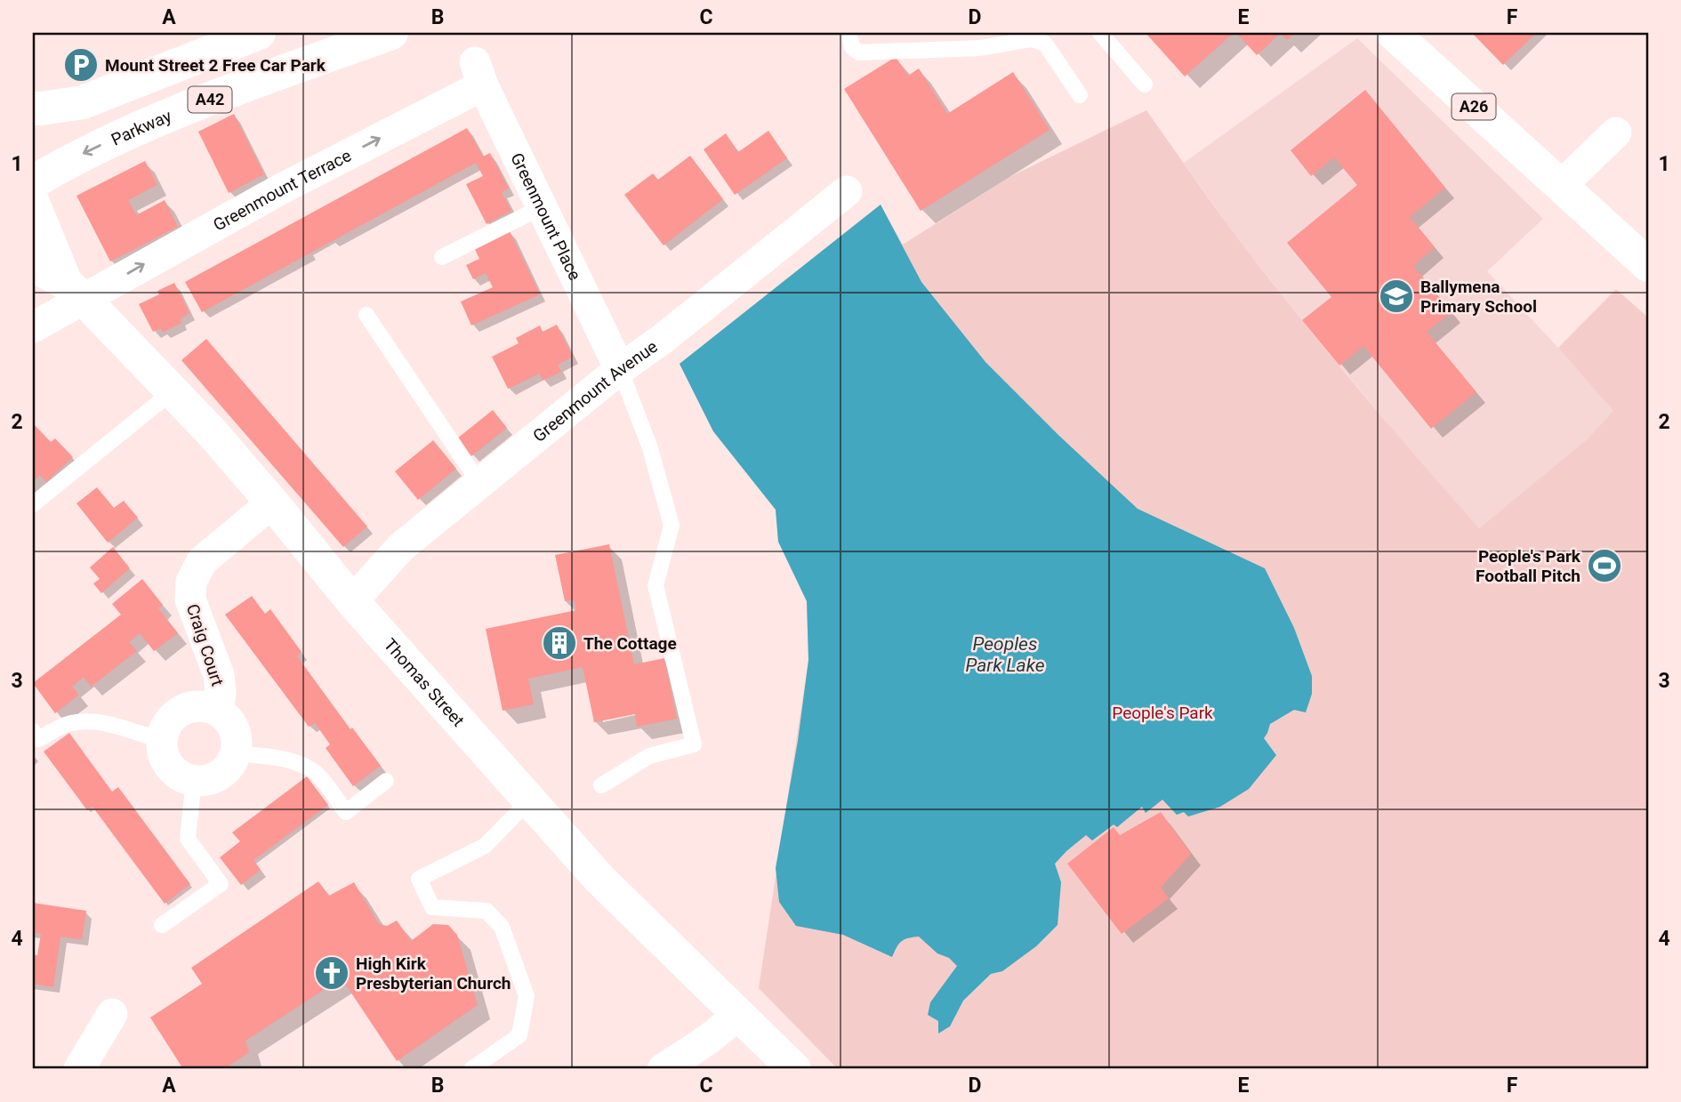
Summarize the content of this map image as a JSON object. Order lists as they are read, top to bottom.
{
  "streets": {
    "street": [
      "A42",
      "A26",
      "Parkway",
      "Greenmount Terrace",
      "Greenmount Place",
      "Greenmount Avenue",
      "Craig Court",
      "Thomas Street"
    ]
  },
  "crossings": [
    ["Parkway", "Thomas Street"],
    ["Greenmount Terrace", "Greenmount Place"],
    ["Greenmount Terrace", "Thomas Street"],
    ["Greenmount Place", "Greenmount Avenue"],
    ["Greenmount Avenue", "Thomas Street"],
    ["Craig Court", "Thomas Street"]
  ],
  "water": ["Peoples Park Lake"],
  "parks": ["People's Park"],
  "places": {
    "parking": ["Mount Street 2 Free Car Park"],
    "school or university": ["Ballymena Primary School"],
    "sports": ["People's Park Football Pitch"],
    "building": ["The Cottage"],
    "church": ["High Kirk Presbyterian Church"]
  },
  "grid": {
    "columns": [
      "A",
      "B",
      "C",
      "D",
      "E",
      "F"
    ],
    "rows": [
      "1",
      "2",
      "3",
      "4"
    ]
  }
}
